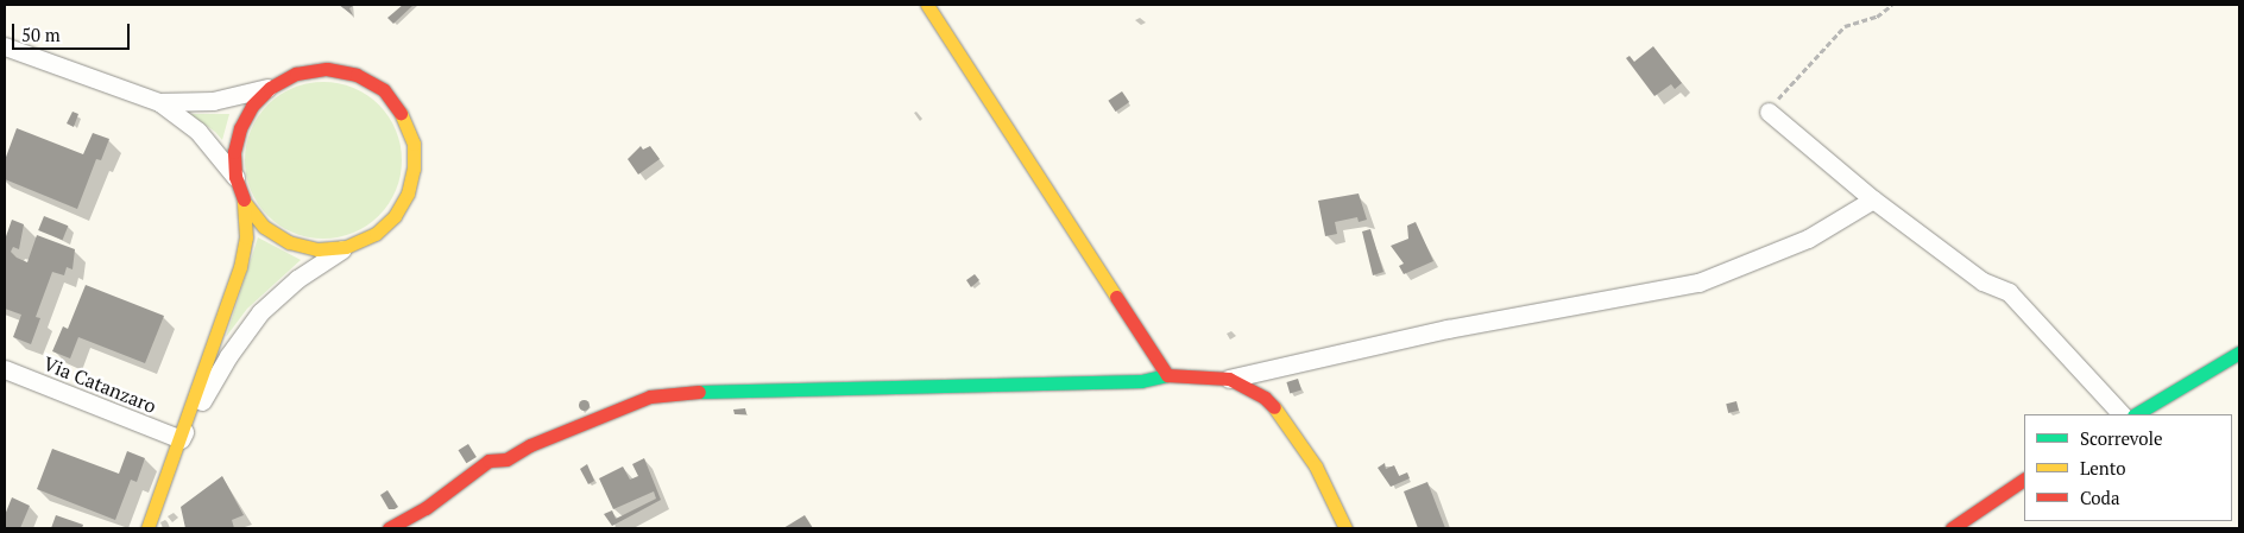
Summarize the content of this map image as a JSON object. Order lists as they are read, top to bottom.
{
  "streets": {
    "street": ["Via Catanzaro"]
  },
  "legend": ["Scorrevole", "Lento", "Coda"],
  "scale_bar": "50 m"
}
